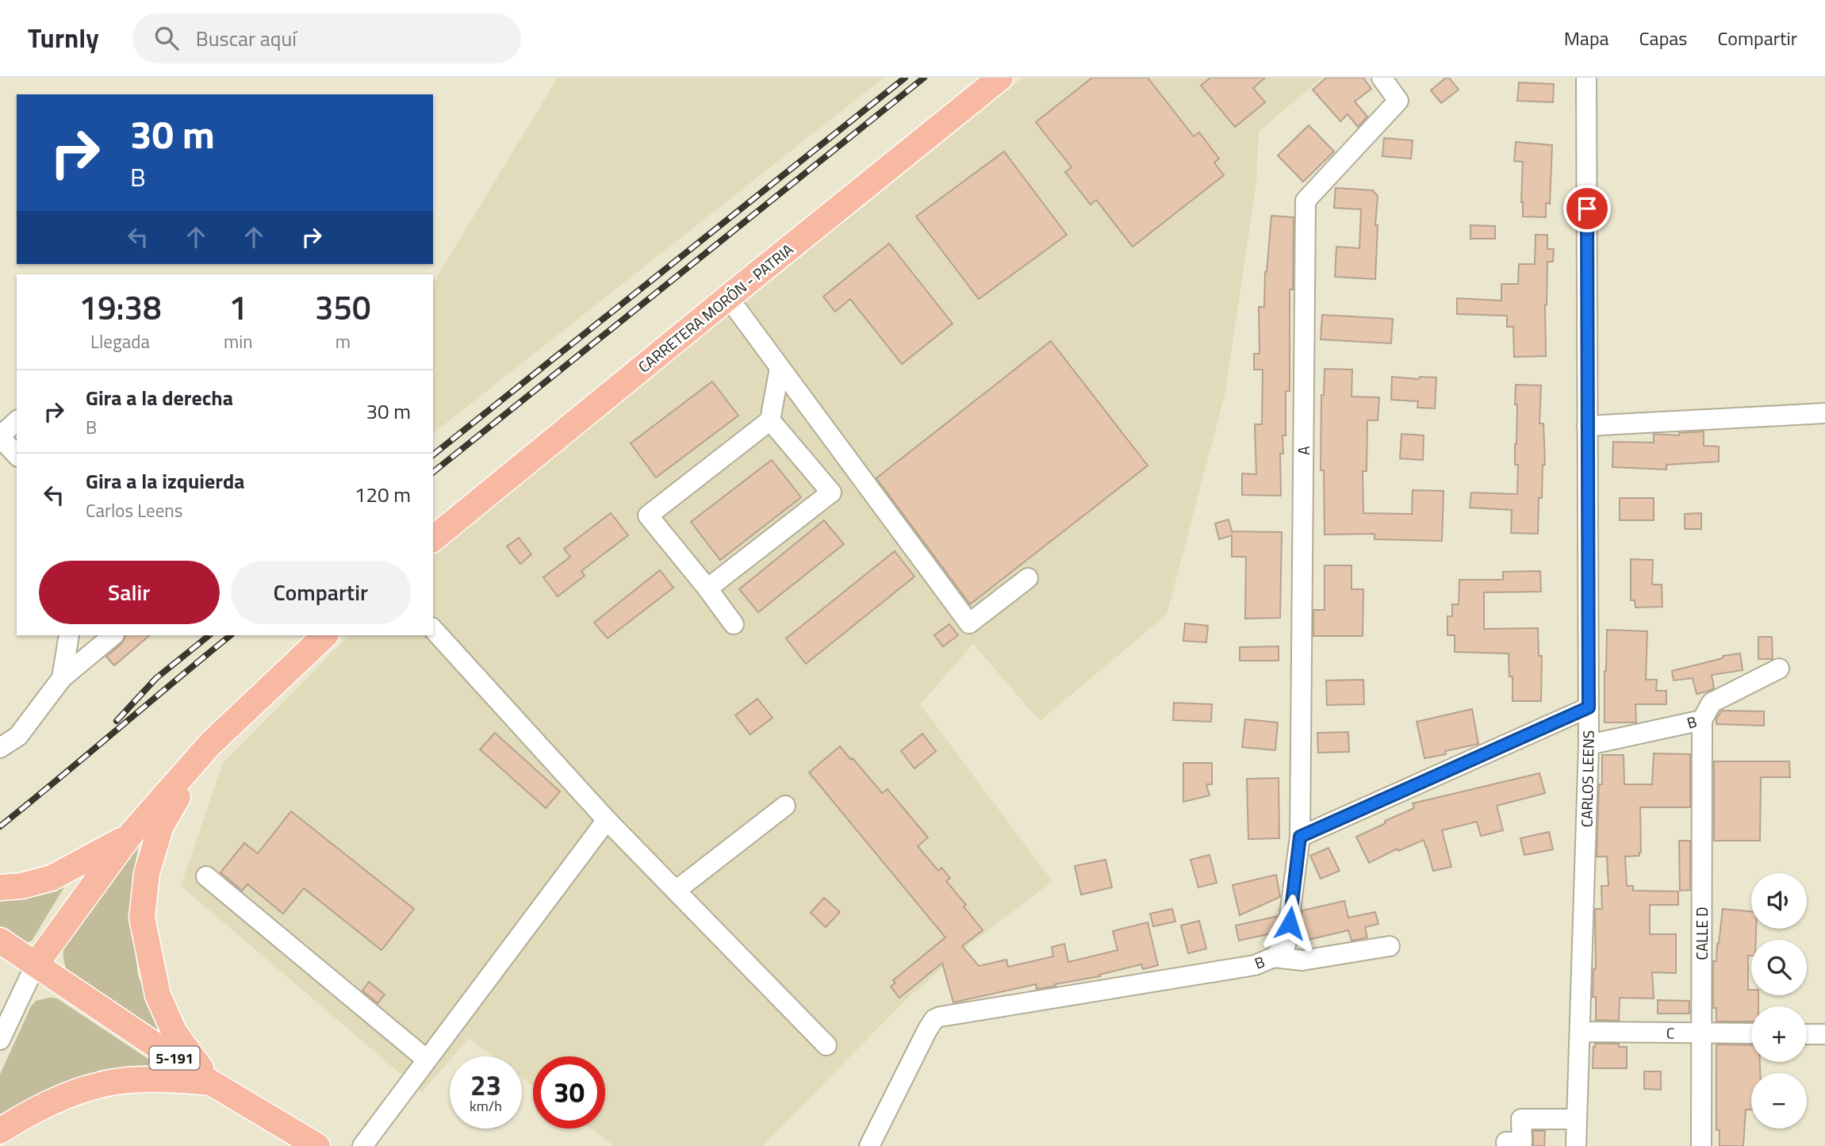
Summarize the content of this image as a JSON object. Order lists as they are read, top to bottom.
{
  "streets": {
    "main road": ["CARRETERA MORÓN - PATRIA", "5-191"],
    "street": [
      "A",
      "B",
      "CARLOS LEENS",
      "CALLE D",
      "C"
    ]
  },
  "crossings": [
    ["A", "B"],
    ["B", "CARLOS LEENS"],
    ["B", "CALLE D"],
    ["CARLOS LEENS", "C"],
    ["CALLE D", "C"]
  ],
  "page": {
    "header": "Turnly",
    "search": "Buscar aquí",
    "nav": ["Mapa", "Capas", "Compartir"],
    "turn": ["30 m", "B"],
    "eta": [
      "19:38",
      "Llegada",
      "1",
      "min",
      "350",
      "m"
    ],
    "list": [
      {
        "name": "Gira a la derecha",
        "note": "B",
        "value": "30 m"
      },
      {
        "name": "Gira a la izquierda",
        "note": "Carlos Leens",
        "value": "120 m"
      }
    ],
    "buttons": ["Salir", "Compartir"],
    "map_buttons": ["+", "−"],
    "speed": "23 km/h",
    "limit": "30"
  }
}
